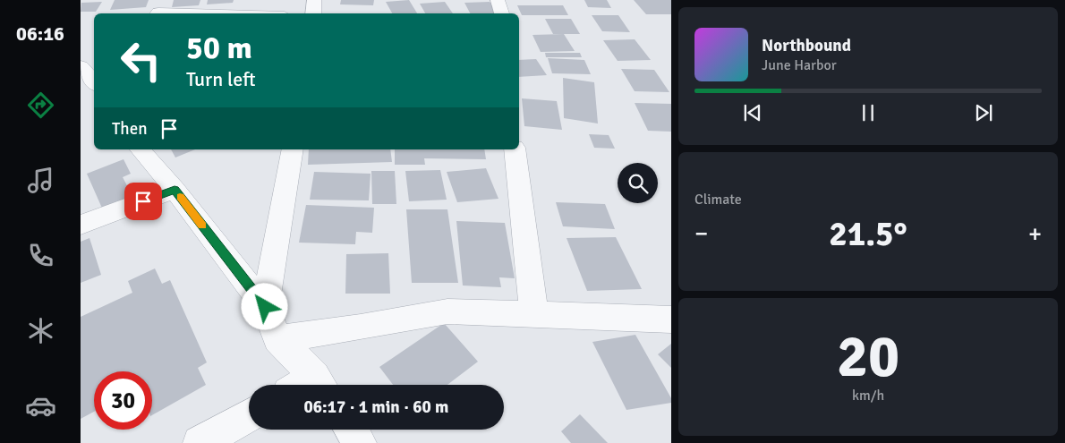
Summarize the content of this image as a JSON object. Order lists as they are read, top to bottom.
{
  "page": {
    "tabs": "06:16",
    "turn": ["50 m", "Turn left"],
    "song": ["Northbound", "June Harbor"],
    "then": "Then",
    "tile": [
      "Climate",
      ["20", "km/h"]
    ],
    "heat": ["−", "21.5°", "+"],
    "limit": "30",
    "trip": "06:17 · 1 min · 60 m"
  }
}
